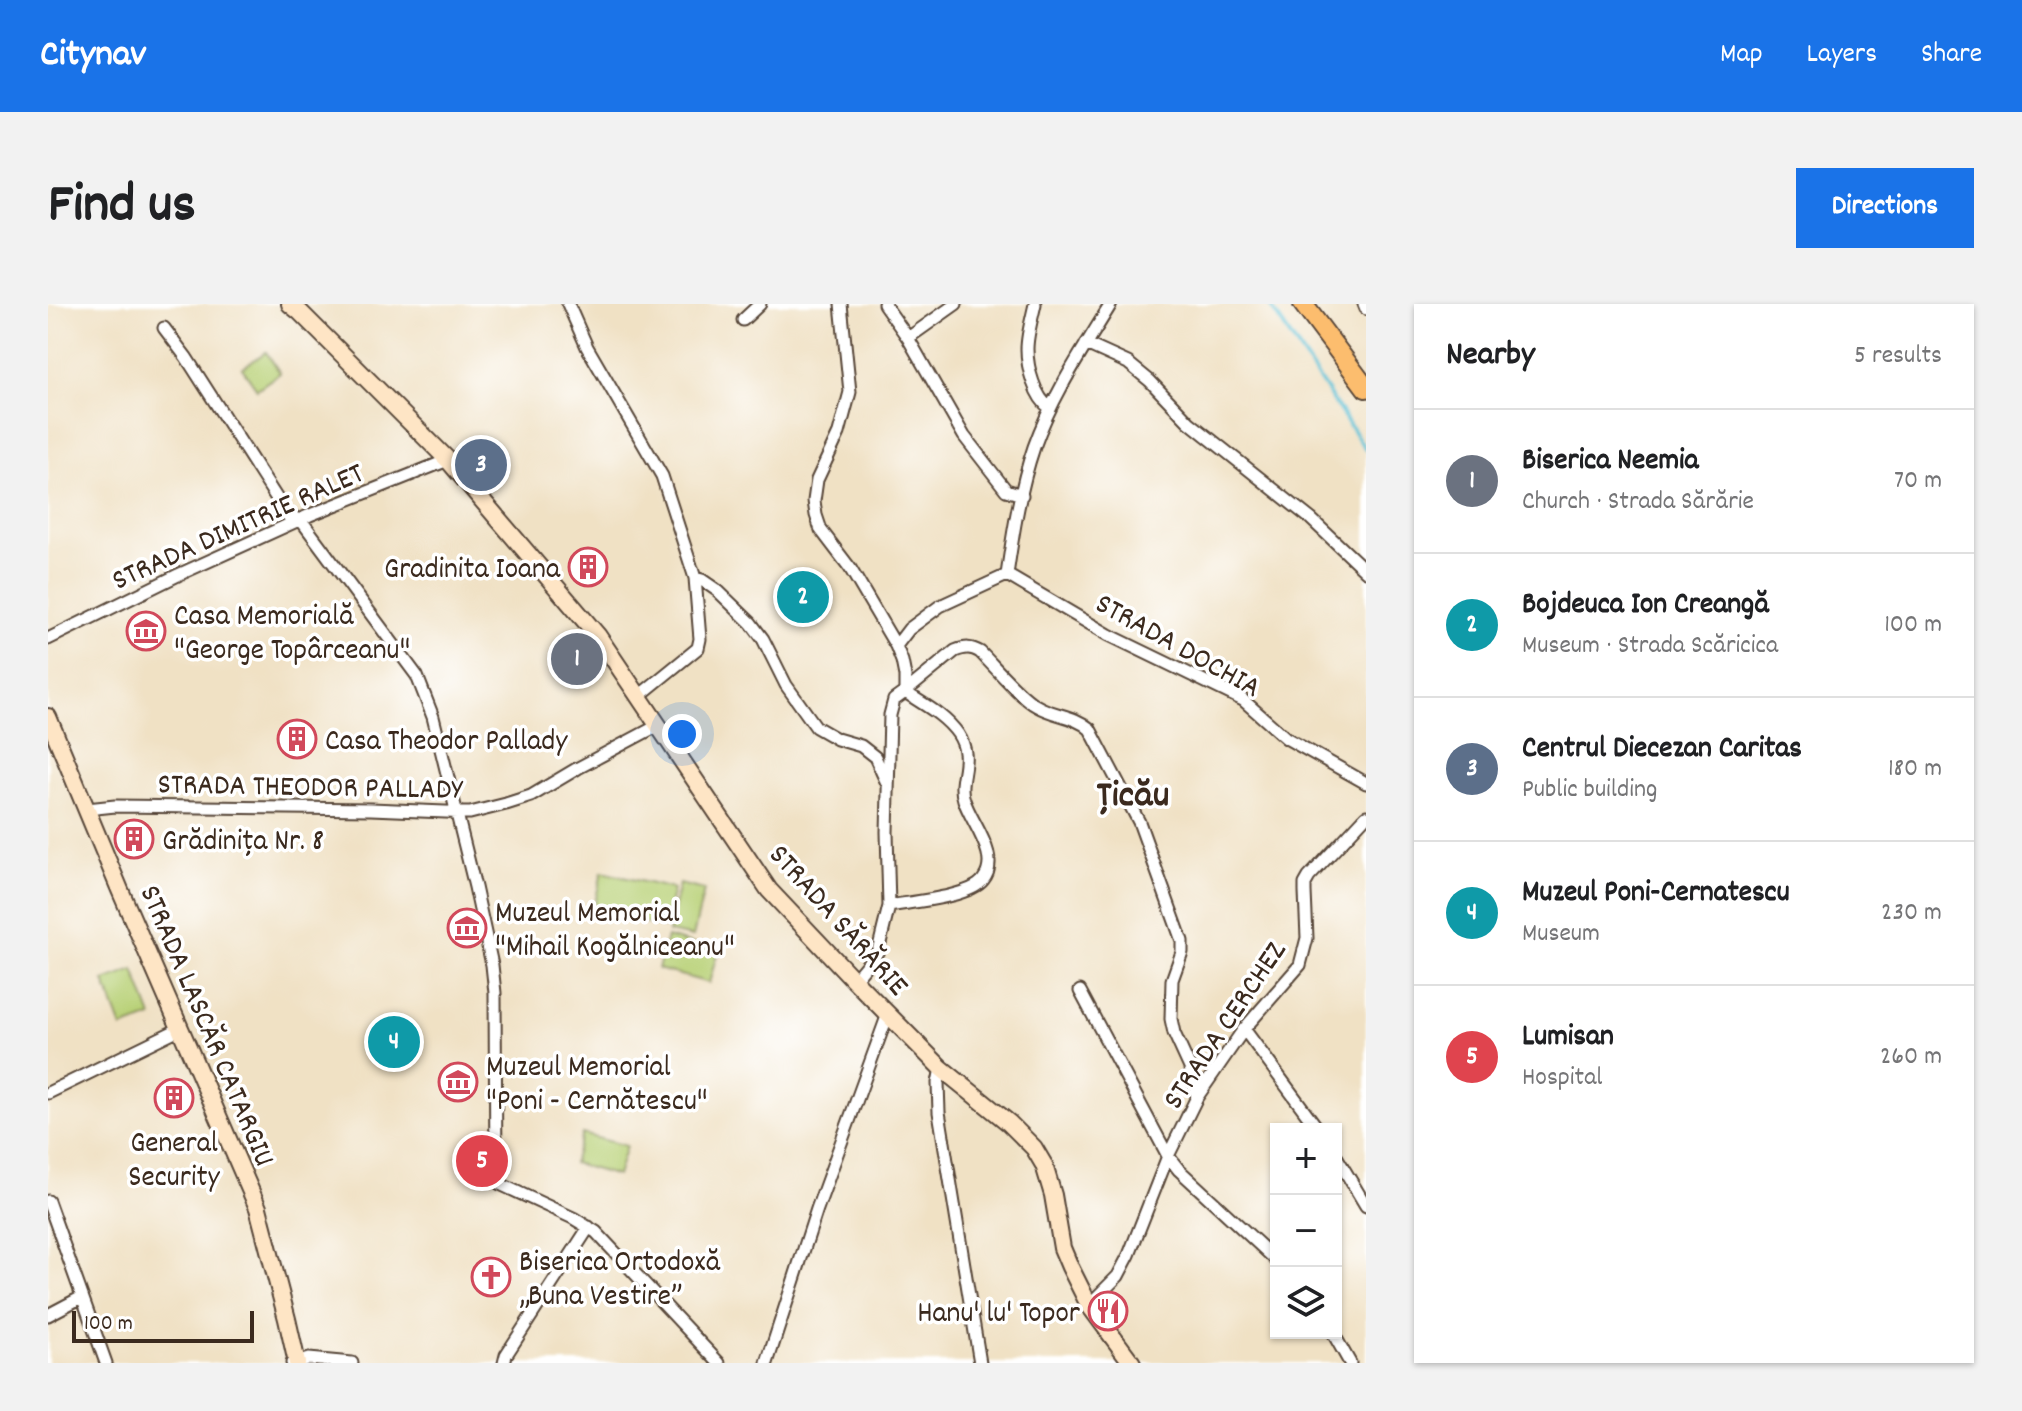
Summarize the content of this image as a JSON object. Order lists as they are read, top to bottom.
{
  "streets": {
    "street": [
      "STRADA DIMITRIE RALET",
      "STRADA DOCHIA",
      "STRADA THEODOR PALLADY",
      "STRADA SĂRĂRIE",
      "STRADA CERCHEZ",
      "STRADA LASCĂR CATARGIU"
    ]
  },
  "crossings": [
    ["STRADA DIMITRIE RALET", "STRADA SĂRĂRIE"],
    ["STRADA THEODOR PALLADY", "STRADA SĂRĂRIE"],
    ["STRADA THEODOR PALLADY", "STRADA LASCĂR CATARGIU"],
    ["STRADA SĂRĂRIE", "STRADA CERCHEZ"]
  ],
  "districts": ["Țicău"],
  "places": {
    "building": [
      "Gradinita Ioana",
      "Casa Theodor Pallady",
      "Grădinița Nr. 8",
      "General Security"
    ],
    "museum": ["Casa Memorială \"George Topârceanu\"", "Muzeul Memorial \"Mihail Kogălniceanu\"", "Muzeul Memorial \"Poni - Cernătescu\""],
    "church": ["Biserica Ortodoxă „Buna Vestire”"],
    "restaurant": ["Hanu' lu' Topor"]
  },
  "scale_bar": "100 m",
  "page": {
    "header": "Citynav",
    "nav": ["Map", "Layers", "Share"],
    "title": "Find us",
    "buttons": "Directions",
    "heading": ["Nearby", "5 results"],
    "list": [
      {
        "mark": "1",
        "name": "Biserica Neemia",
        "note": "Church · Strada Sărărie",
        "value": "70 m"
      },
      {
        "mark": "2",
        "name": "Bojdeuca Ion Creangă",
        "note": "Museum · Strada Scăricica",
        "value": "100 m"
      },
      {
        "mark": "3",
        "name": "Centrul Diecezan Caritas",
        "note": "Public building",
        "value": "180 m"
      },
      {
        "mark": "4",
        "name": "Muzeul Poni-Cernatescu",
        "note": "Museum",
        "value": "230 m"
      },
      {
        "mark": "5",
        "name": "Lumisan",
        "note": "Hospital",
        "value": "260 m"
      }
    ],
    "pins": [
      "3",
      "2",
      "1",
      "4",
      "5"
    ],
    "map_buttons": ["+", "−"],
    "scale": "100 m"
  }
}
